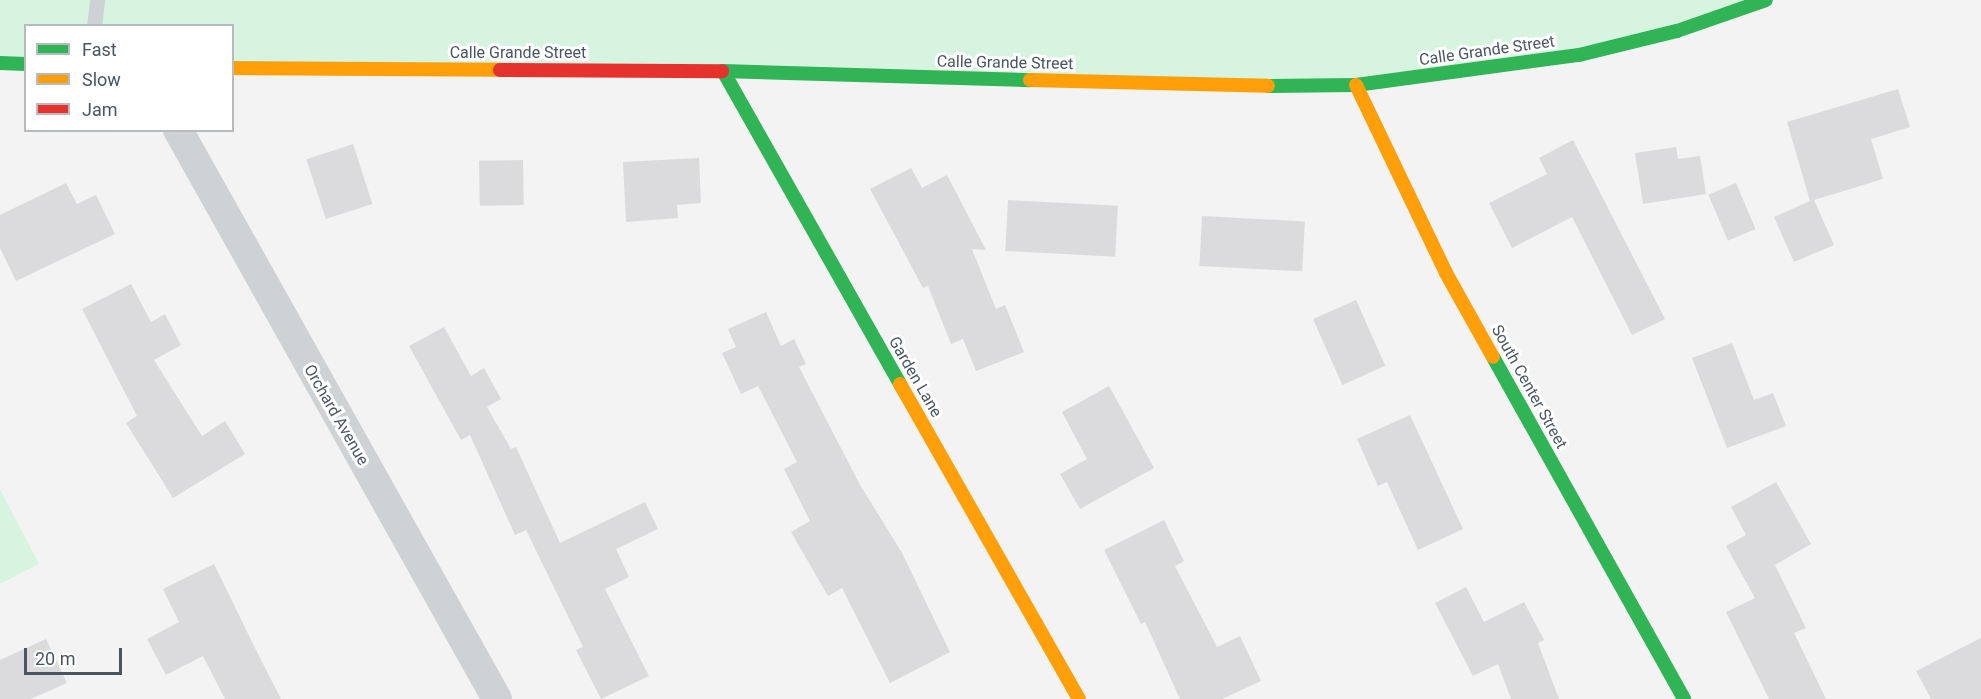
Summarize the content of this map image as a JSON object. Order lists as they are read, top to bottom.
{
  "streets": {
    "street": [
      "Calle Grande Street",
      "Garden Lane",
      "South Center Street",
      "Orchard Avenue"
    ]
  },
  "crossings": [
    ["Calle Grande Street", "Garden Lane"],
    ["Calle Grande Street", "South Center Street"]
  ],
  "legend": ["Fast", "Slow", "Jam"],
  "scale_bar": "20 m"
}
